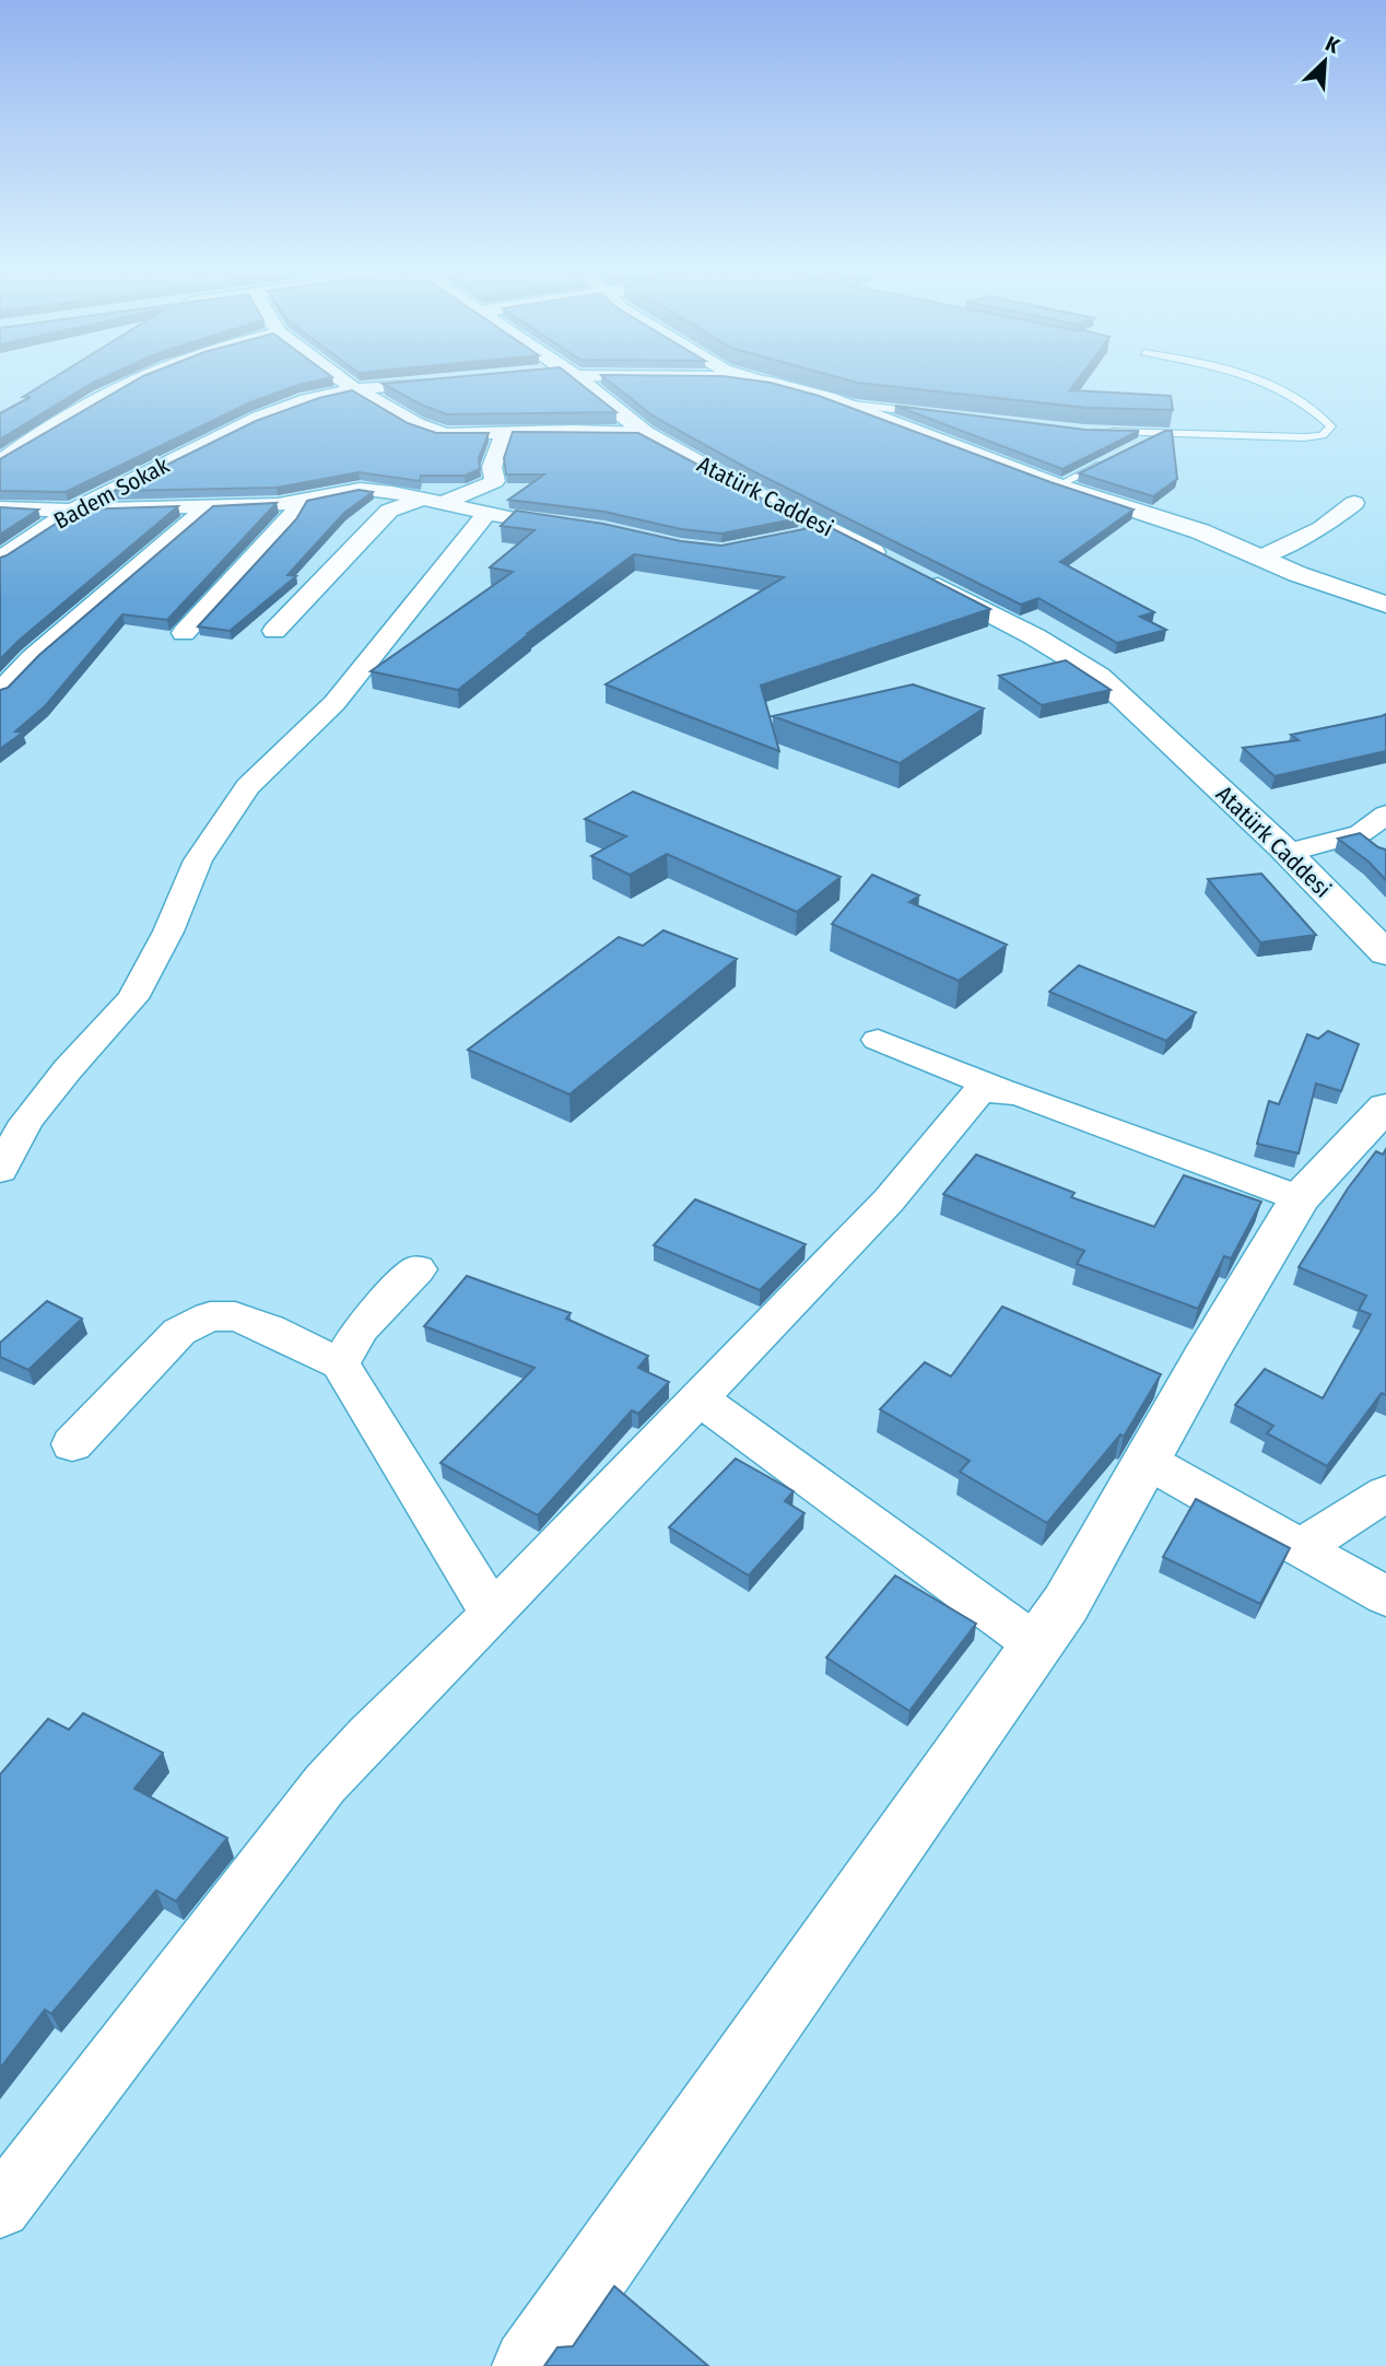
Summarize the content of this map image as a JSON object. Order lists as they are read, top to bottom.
{
  "streets": {
    "street": ["Badem Sokak", "Atatürk Caddesi"]
  },
  "north": "top right"
}
